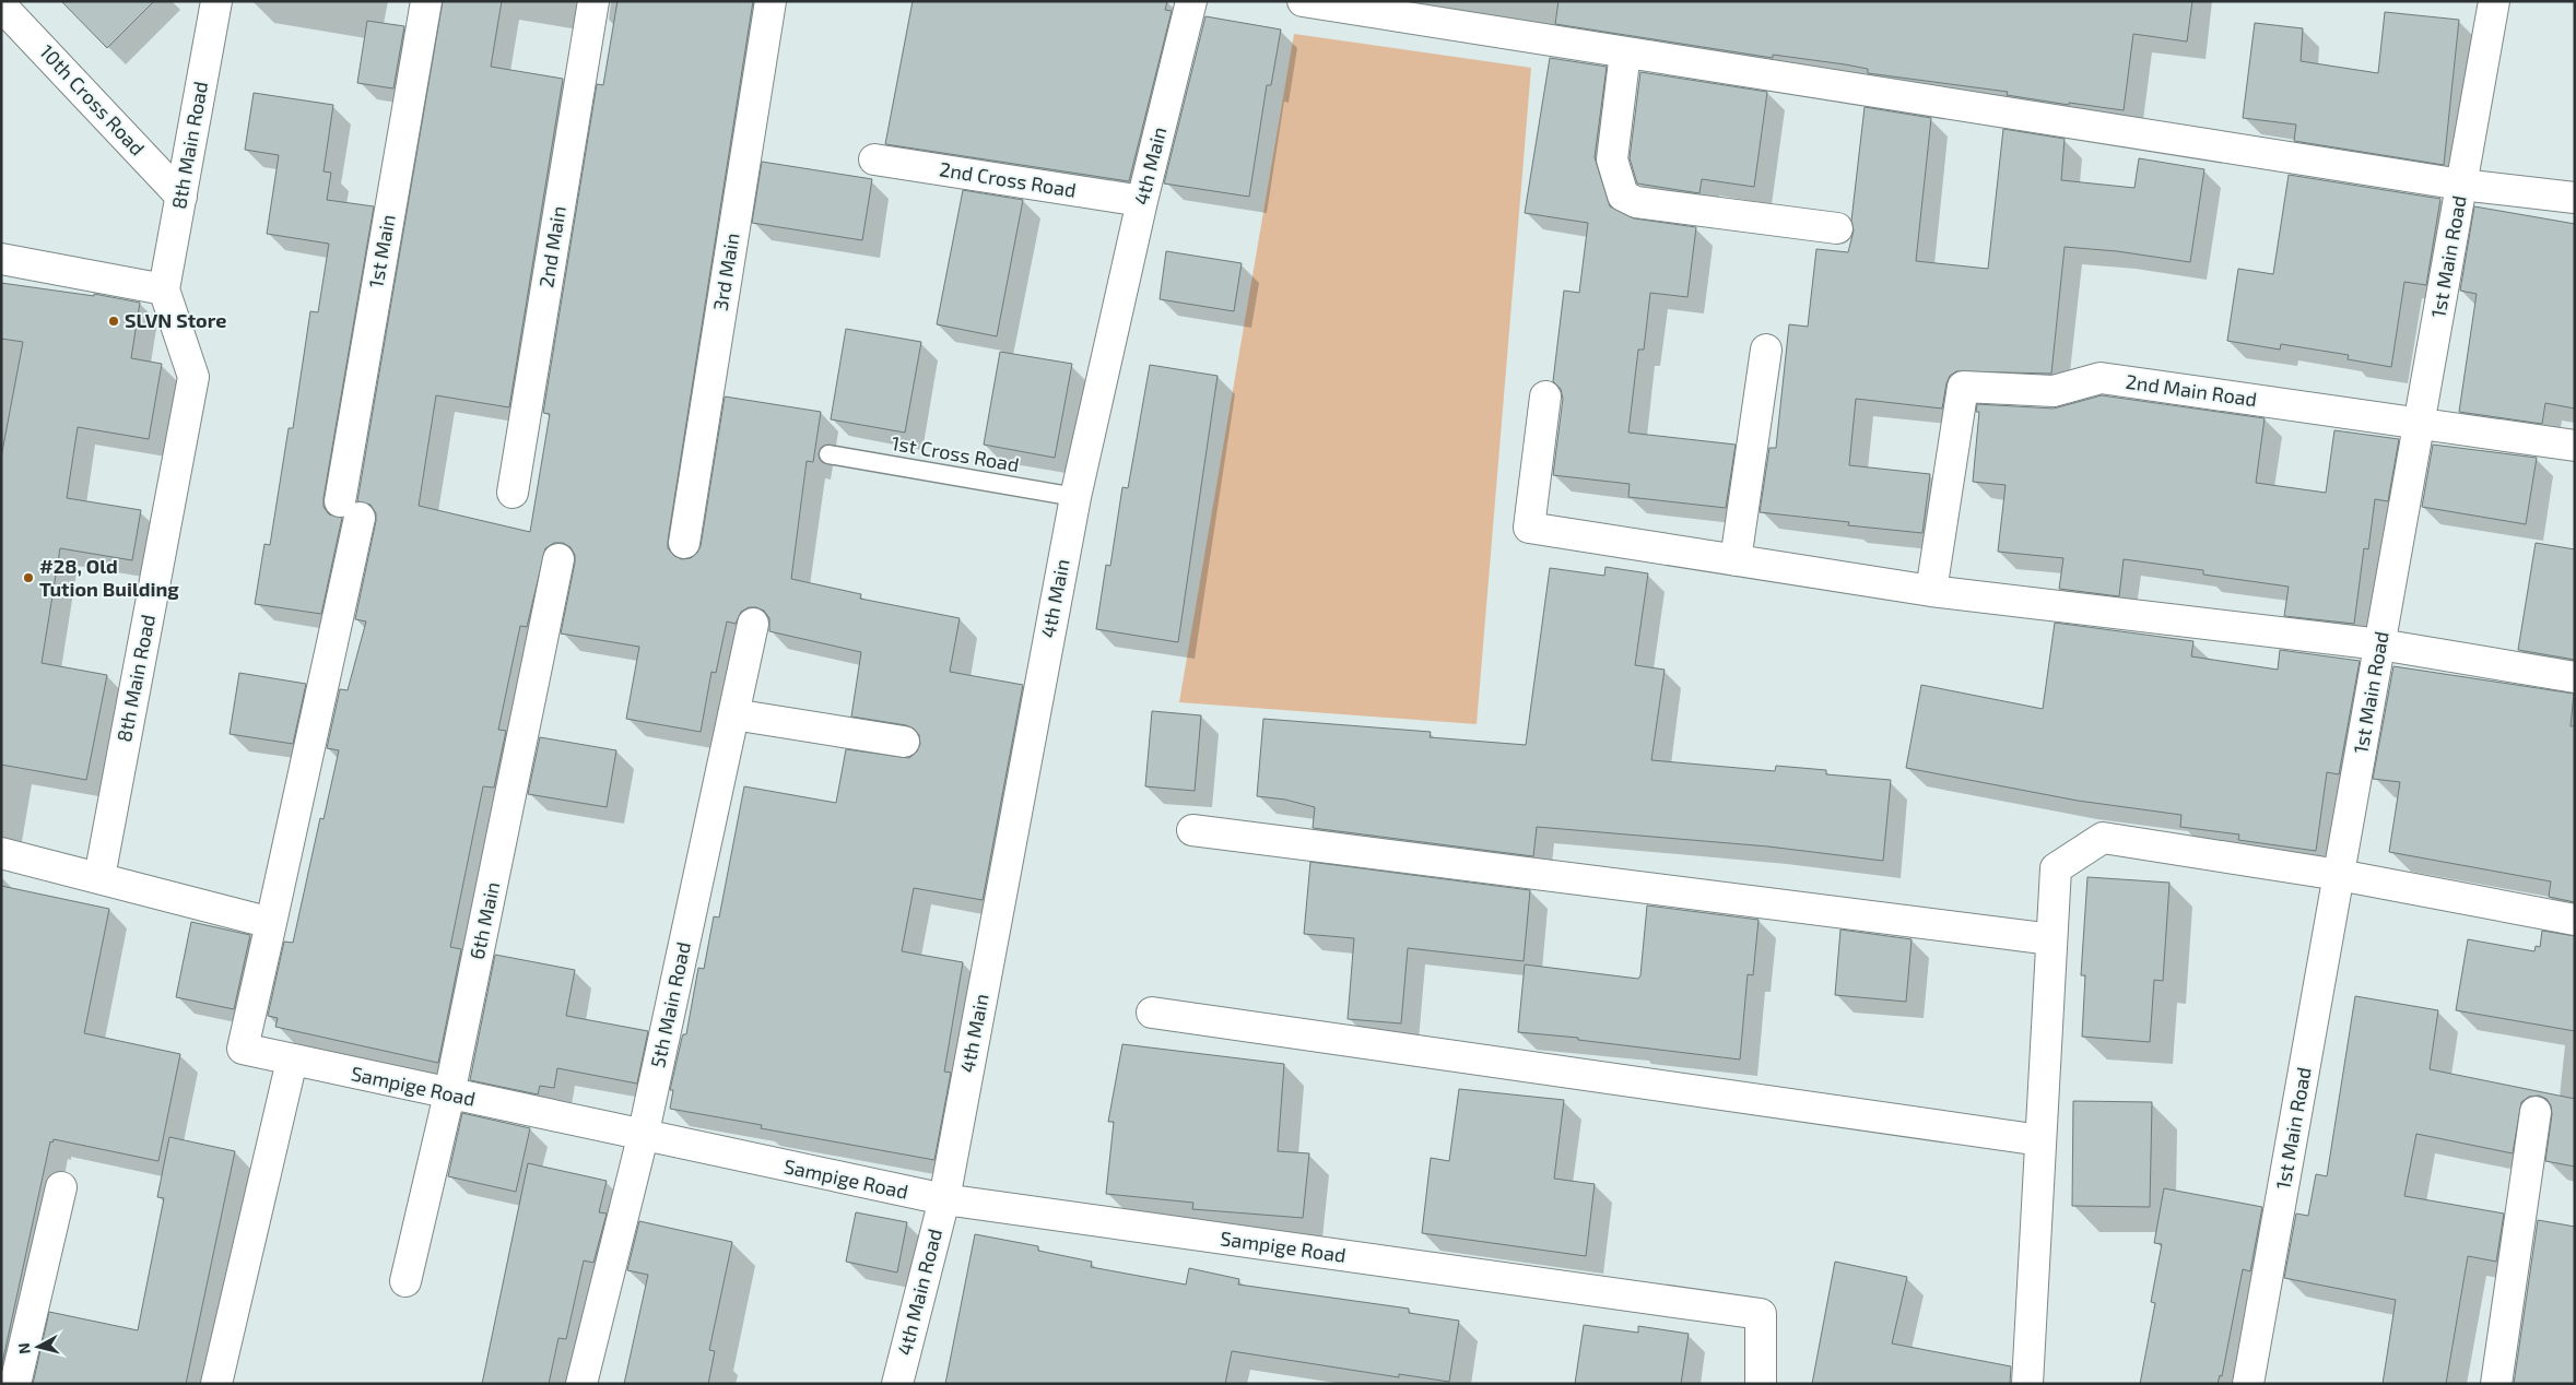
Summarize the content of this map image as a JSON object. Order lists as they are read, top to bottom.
{
  "streets": {
    "street": [
      "10th Cross Road",
      "8th Main Road",
      "4th Main",
      "2nd Cross Road",
      "2nd Main",
      "1st Main",
      "1st Main Road",
      "3rd Main",
      "2nd Main Road",
      "6th Main",
      "5th Main Road",
      "Sampige Road",
      "4th Main Road"
    ],
    "lane": ["1st Cross Road"]
  },
  "crossings": [
    ["10th Cross Road", "8th Main Road"],
    ["4th Main", "2nd Cross Road"],
    ["4th Main", "1st Cross Road"],
    ["4th Main", "Sampige Road"],
    ["4th Main", "4th Main Road"],
    ["1st Main", "Sampige Road"],
    ["1st Main Road", "2nd Main Road"],
    ["6th Main", "Sampige Road"],
    ["5th Main Road", "Sampige Road"],
    ["Sampige Road", "4th Main Road"]
  ],
  "places": ["SLVN Store", "#28, Old Tution Building"],
  "north": "left"
}
